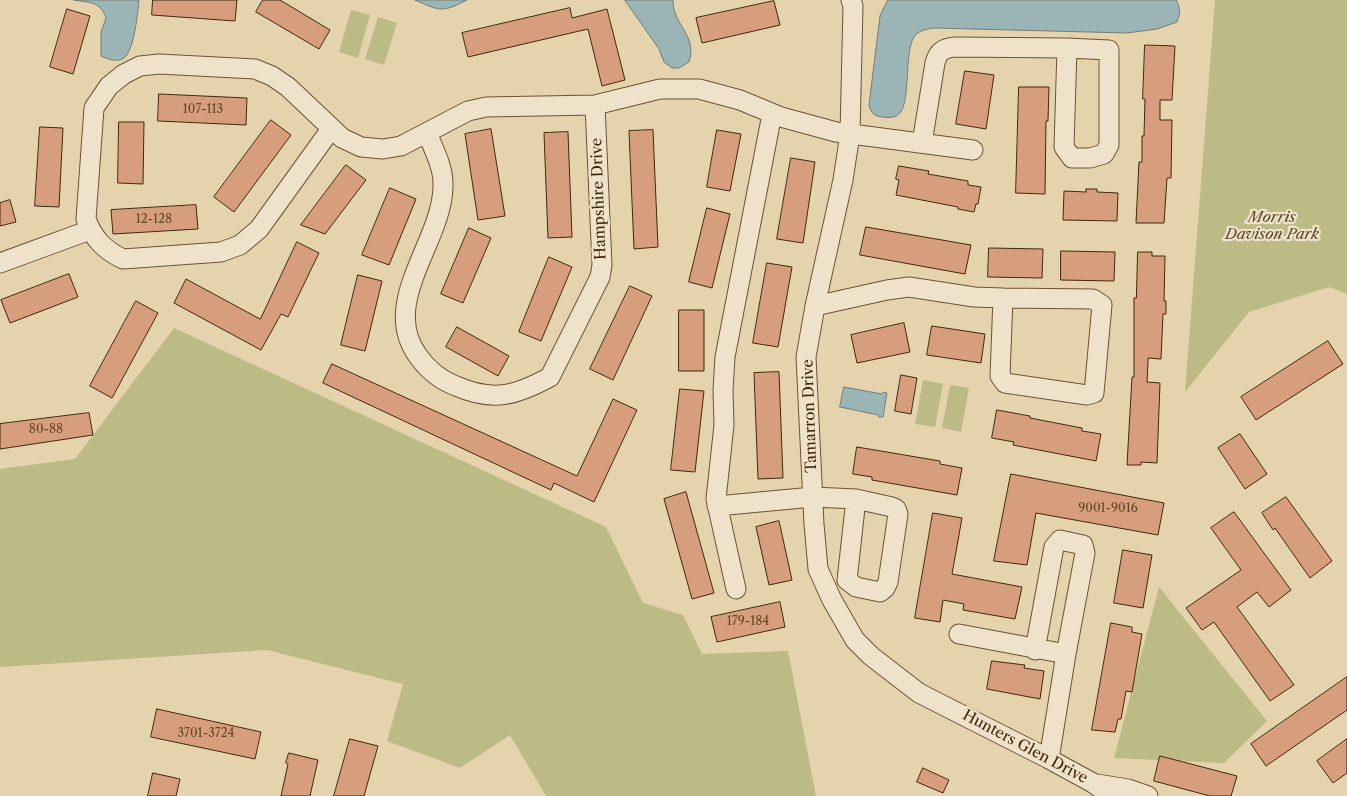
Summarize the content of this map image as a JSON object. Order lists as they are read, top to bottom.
{
  "streets": {
    "street": ["Hampshire Drive", "Tamarron Drive", "Hunters Glen Drive"]
  },
  "crossings": [
    ["Tamarron Drive", "Hunters Glen Drive"]
  ],
  "parks": ["Morris Davison Park"],
  "house_numbers": [
    "107-113",
    "12-128",
    "80-88",
    "9001-9016",
    "179-184",
    "3701-3724"
  ]
}
